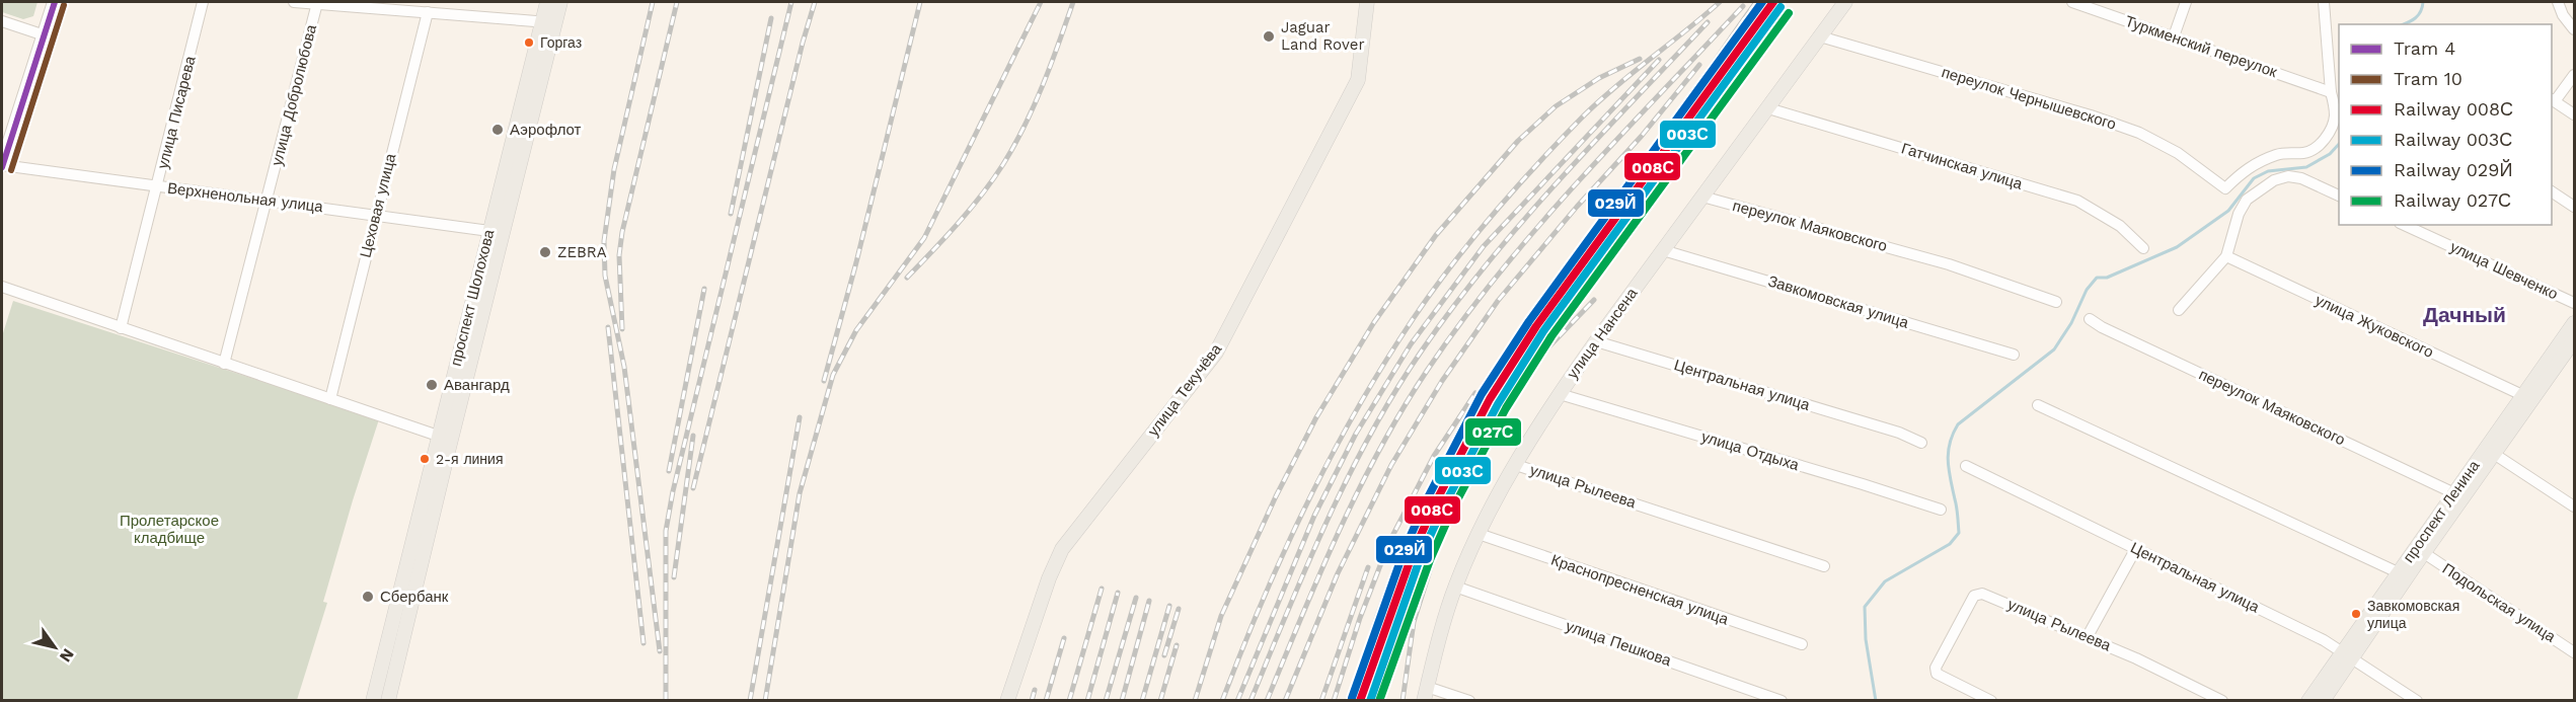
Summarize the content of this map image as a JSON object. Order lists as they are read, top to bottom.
{
  "streets": {
    "main road": [
      "проспект Шолохова",
      "улица Нансена",
      "улица Текучёва",
      "проспект Ленина"
    ],
    "street": [
      "Туркменский переулок",
      "улица Добролюбова",
      "переулок Чернышевского",
      "улица Писарева",
      "Гатчинская улица",
      "Верхненольная улица",
      "Цеховая улица",
      "переулок Маяковского",
      "улица Шевченко",
      "Завкомовская улица",
      "улица Жуковского",
      "Центральная улица",
      "улица Отдыха",
      "улица Рылеева",
      "Краснопресненская улица",
      "Подольская улица",
      "улица Пешкова"
    ]
  },
  "crossings": [
    ["Туркменский переулок", "переулок Чернышевского"],
    ["улица Добролюбова", "Верхненольная улица"],
    ["переулок Чернышевского", "улица Нансена"],
    ["улица Писарева", "Верхненольная улица"],
    ["Гатчинская улица", "улица Нансена"],
    ["Верхненольная улица", "Цеховая улица"],
    ["Верхненольная улица", "проспект Шолохова"],
    ["переулок Маяковского", "улица Нансена"],
    ["переулок Маяковского", "проспект Ленина"],
    ["Завкомовская улица", "улица Нансена"],
    ["улица Жуковского", "проспект Ленина"],
    ["улица Нансена", "Центральная улица"],
    ["улица Нансена", "улица Отдыха"],
    ["улица Нансена", "улица Рылеева"],
    ["улица Нансена", "Краснопресненская улица"],
    ["улица Нансена", "улица Пешкова"],
    ["Центральная улица", "проспект Ленина"],
    ["проспект Ленина", "Подольская улица"]
  ],
  "districts": ["Дачный"],
  "parks": ["Пролетарское кладбище"],
  "places": [
    "Jaguar Land Rover",
    "Горгаз",
    "Аэрофлот",
    "ZEBRA",
    "Авангард",
    "2-я линия",
    "Сбербанк",
    "Завкомовская улица"
  ],
  "lines": [
    "tram line 4",
    "rail line 008С",
    "rail line 029Й",
    "tram line 10",
    "rail line 003С",
    "rail line 027С"
  ],
  "legend": [
    "Tram 4",
    "Tram 10",
    "Railway 008С",
    "Railway 003С",
    "Railway 029Й",
    "Railway 027С"
  ],
  "north": "bottom right"
}
